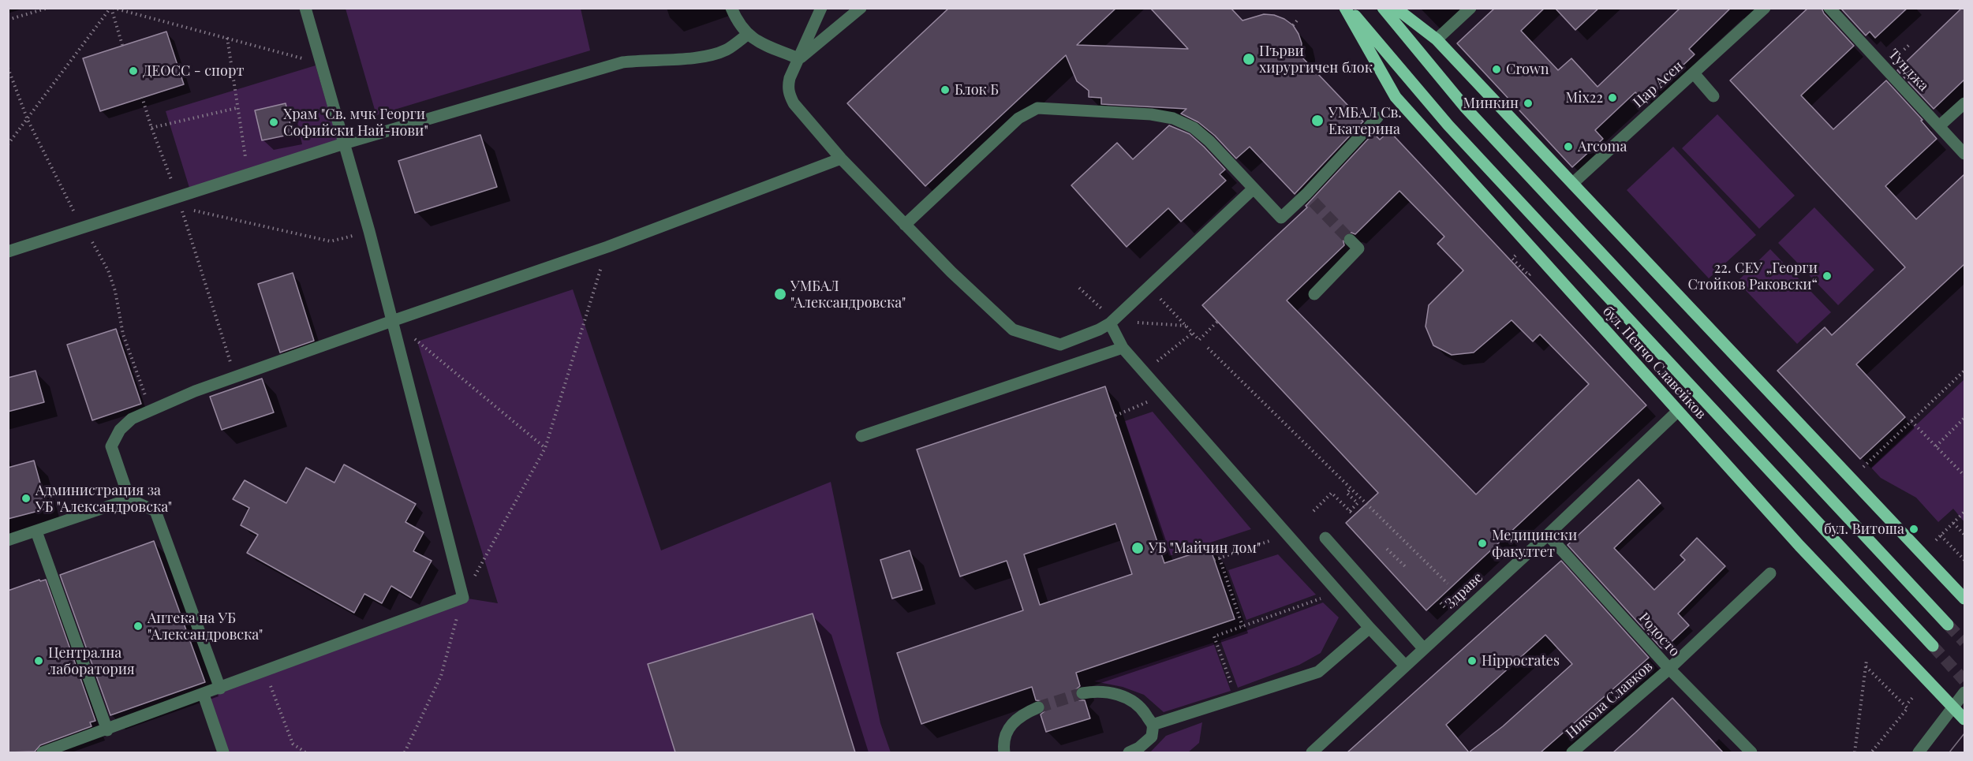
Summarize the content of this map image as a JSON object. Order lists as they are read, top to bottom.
{
  "streets": {
    "main road": ["бул. Пенчо Славейков"],
    "street": [
      "Тунджа",
      "Цар Асен",
      "Здраве",
      "Родосто",
      "Никола Славков"
    ]
  },
  "crossings": [
    ["бул. Пенчо Славейков", "Здраве"],
    ["Здраве", "Родосто"],
    ["Родосто", "Никола Славков"]
  ],
  "places": [
    "Първи хирургичен блок",
    "Crown",
    "ДЕОСС - спорт",
    "Блок Б",
    "Mix22",
    "Минкин",
    "УМБАЛ Св. Екатерина",
    "Храм \"Св. мчк Георги Софийски Най-нови\"",
    "Arcoma",
    "22. СЕУ „Георги Стойков Раковски“",
    "УМБАЛ \"Александровска\"",
    "Администрация за УБ \"Александровска\"",
    "бул. Витоша",
    "Медицински факултет",
    "УБ \"Майчин дом\"",
    "Аптека на УБ \"Александровска\"",
    "Централна лаборатория",
    "Hippocrates"
  ]
}
